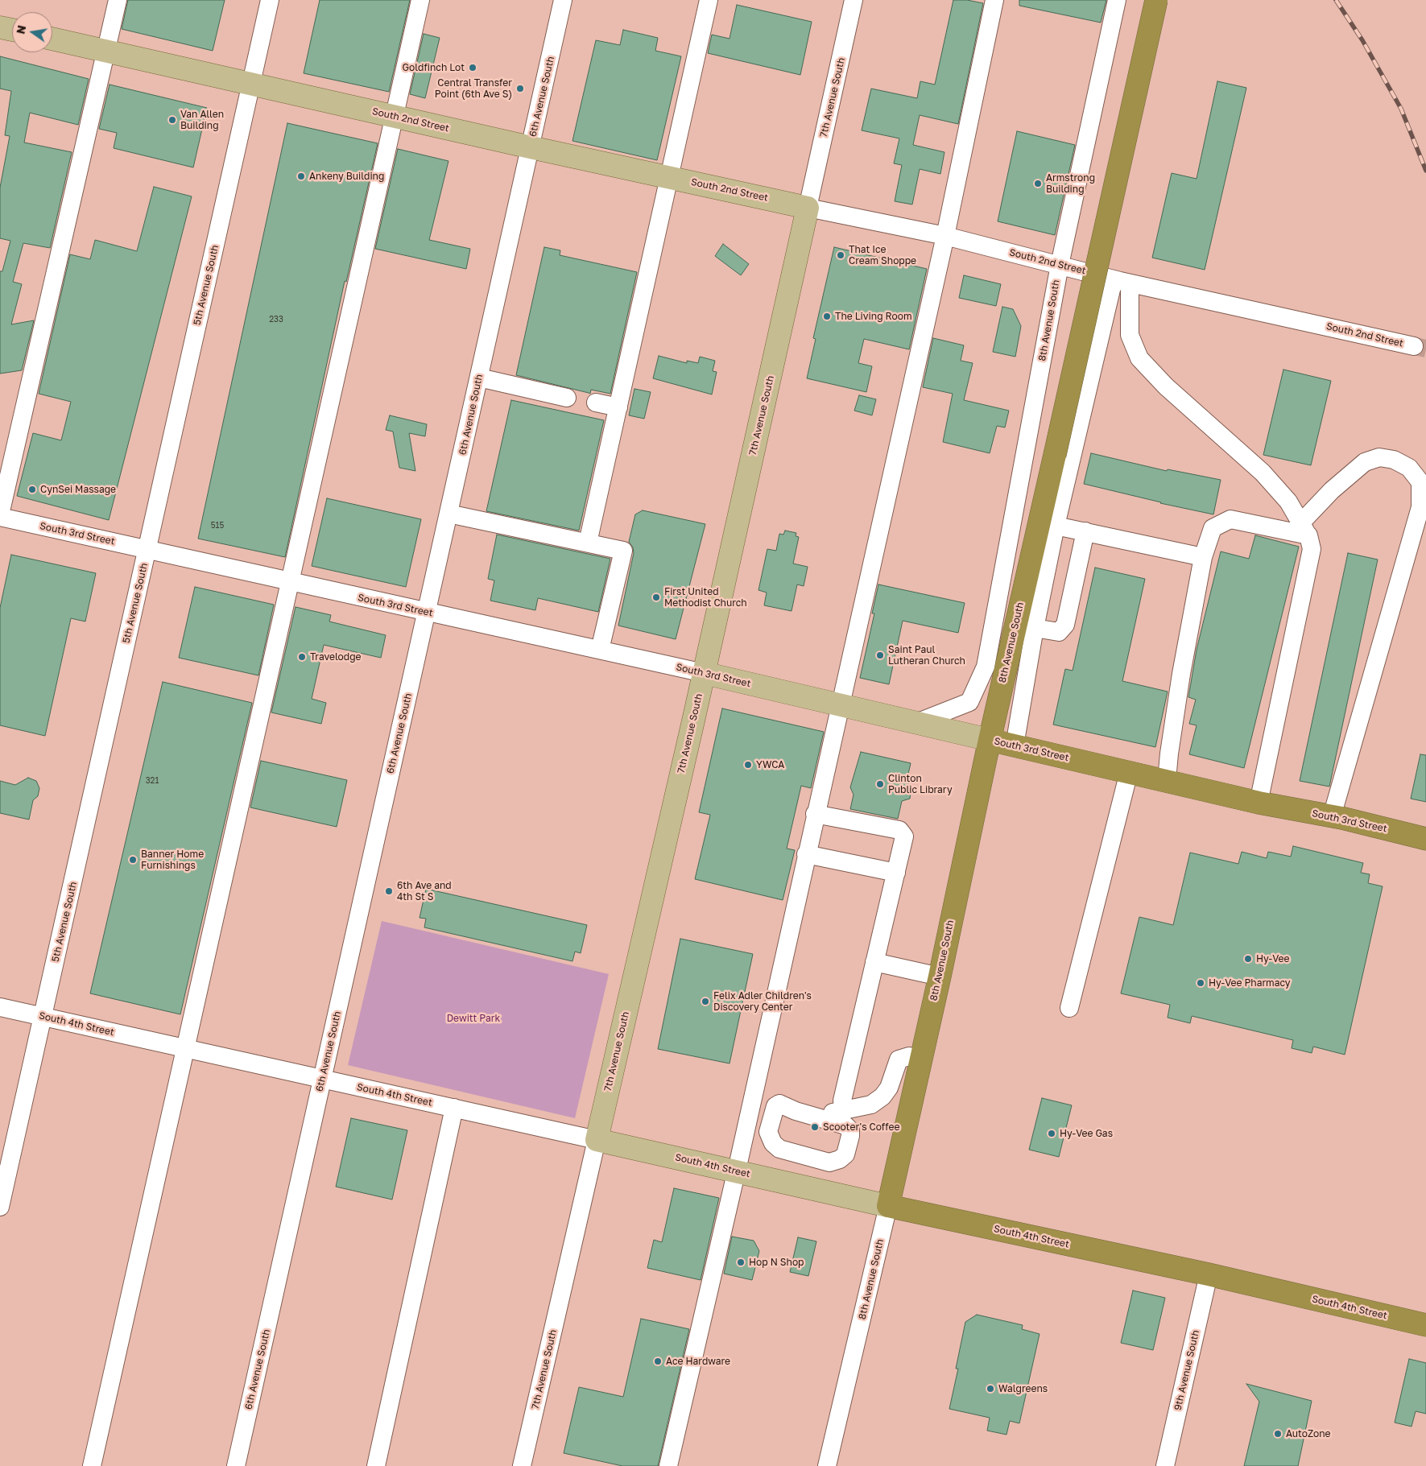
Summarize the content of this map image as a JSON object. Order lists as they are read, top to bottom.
{
  "streets": {
    "highway": ["8th Avenue South", "South 3rd Street", "South 4th Street"],
    "main road": ["7th Avenue South", "South 2nd Street"],
    "street": ["6th Avenue South", "5th Avenue South", "9th Avenue South"]
  },
  "crossings": [
    ["6th Avenue South", "South 2nd Street"],
    ["6th Avenue South", "South 3rd Street"],
    ["6th Avenue South", "South 4th Street"],
    ["7th Avenue South", "South 2nd Street"],
    ["7th Avenue South", "South 3rd Street"],
    ["7th Avenue South", "South 4th Street"],
    ["South 2nd Street", "5th Avenue South"],
    ["South 2nd Street", "8th Avenue South"],
    ["5th Avenue South", "South 3rd Street"],
    ["5th Avenue South", "South 4th Street"],
    ["8th Avenue South", "South 3rd Street"],
    ["8th Avenue South", "South 4th Street"],
    ["South 4th Street", "9th Avenue South"]
  ],
  "parks": ["Dewitt Park"],
  "places": [
    "Goldfinch Lot",
    "Central Transfer Point (6th Ave S)",
    "Van Allen Building",
    "Ankeny Building",
    "Armstrong Building",
    "That Ice Cream Shoppe",
    "The Living Room",
    "CynSei Massage",
    "First United Methodist Church",
    "Saint Paul Lutheran Church",
    "Travelodge",
    "YWCA",
    "Clinton Public Library",
    "Banner Home Furnishings",
    "6th Ave and 4th St S",
    "Hy-Vee",
    "Hy-Vee Pharmacy",
    "Felix Adler Children's Discovery Center",
    "Scooter's Coffee",
    "Hy-Vee Gas",
    "Hop N Shop",
    "Ace Hardware",
    "Walgreens",
    "AutoZone"
  ],
  "house_numbers": ["233", "515", "321"],
  "north": "left"
}
